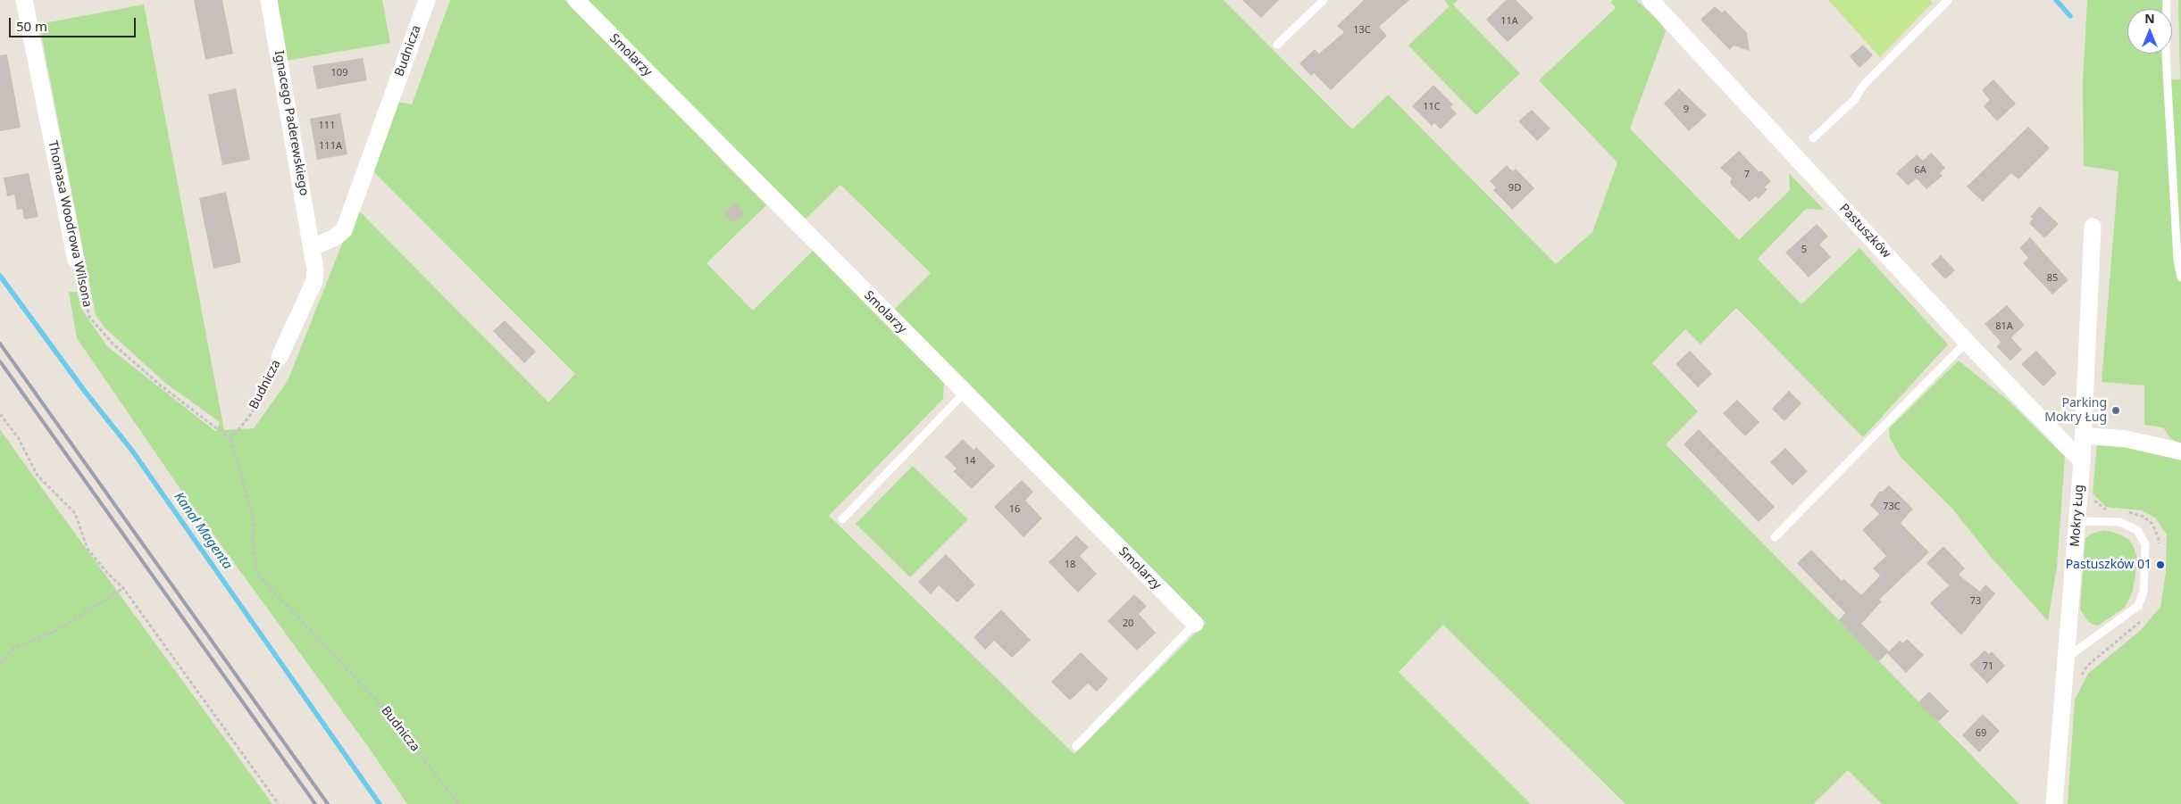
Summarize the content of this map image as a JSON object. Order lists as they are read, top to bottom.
{
  "streets": {
    "street": [
      "Budnicza",
      "Smolarzy",
      "Ignacego Paderewskiego",
      "Thomasa Woodrowa Wilsona",
      "Pastuszków",
      "Mokry Ług"
    ]
  },
  "crossings": [
    ["Budnicza", "Ignacego Paderewskiego"],
    ["Budnicza", "Thomasa Woodrowa Wilsona"],
    ["Pastuszków", "Mokry Ług"]
  ],
  "water": ["Kanał Magenta"],
  "places": ["Parking Mokry Ług", "Pastuszków 01"],
  "house_numbers": [
    "11A",
    "13C",
    "109",
    "11C",
    "9",
    "111",
    "111A",
    "6A",
    "7",
    "9D",
    "5",
    "85",
    "81A",
    "14",
    "73C",
    "16",
    "18",
    "73",
    "20",
    "71",
    "69"
  ],
  "scale_bar": "50 m",
  "north": "top"
}
